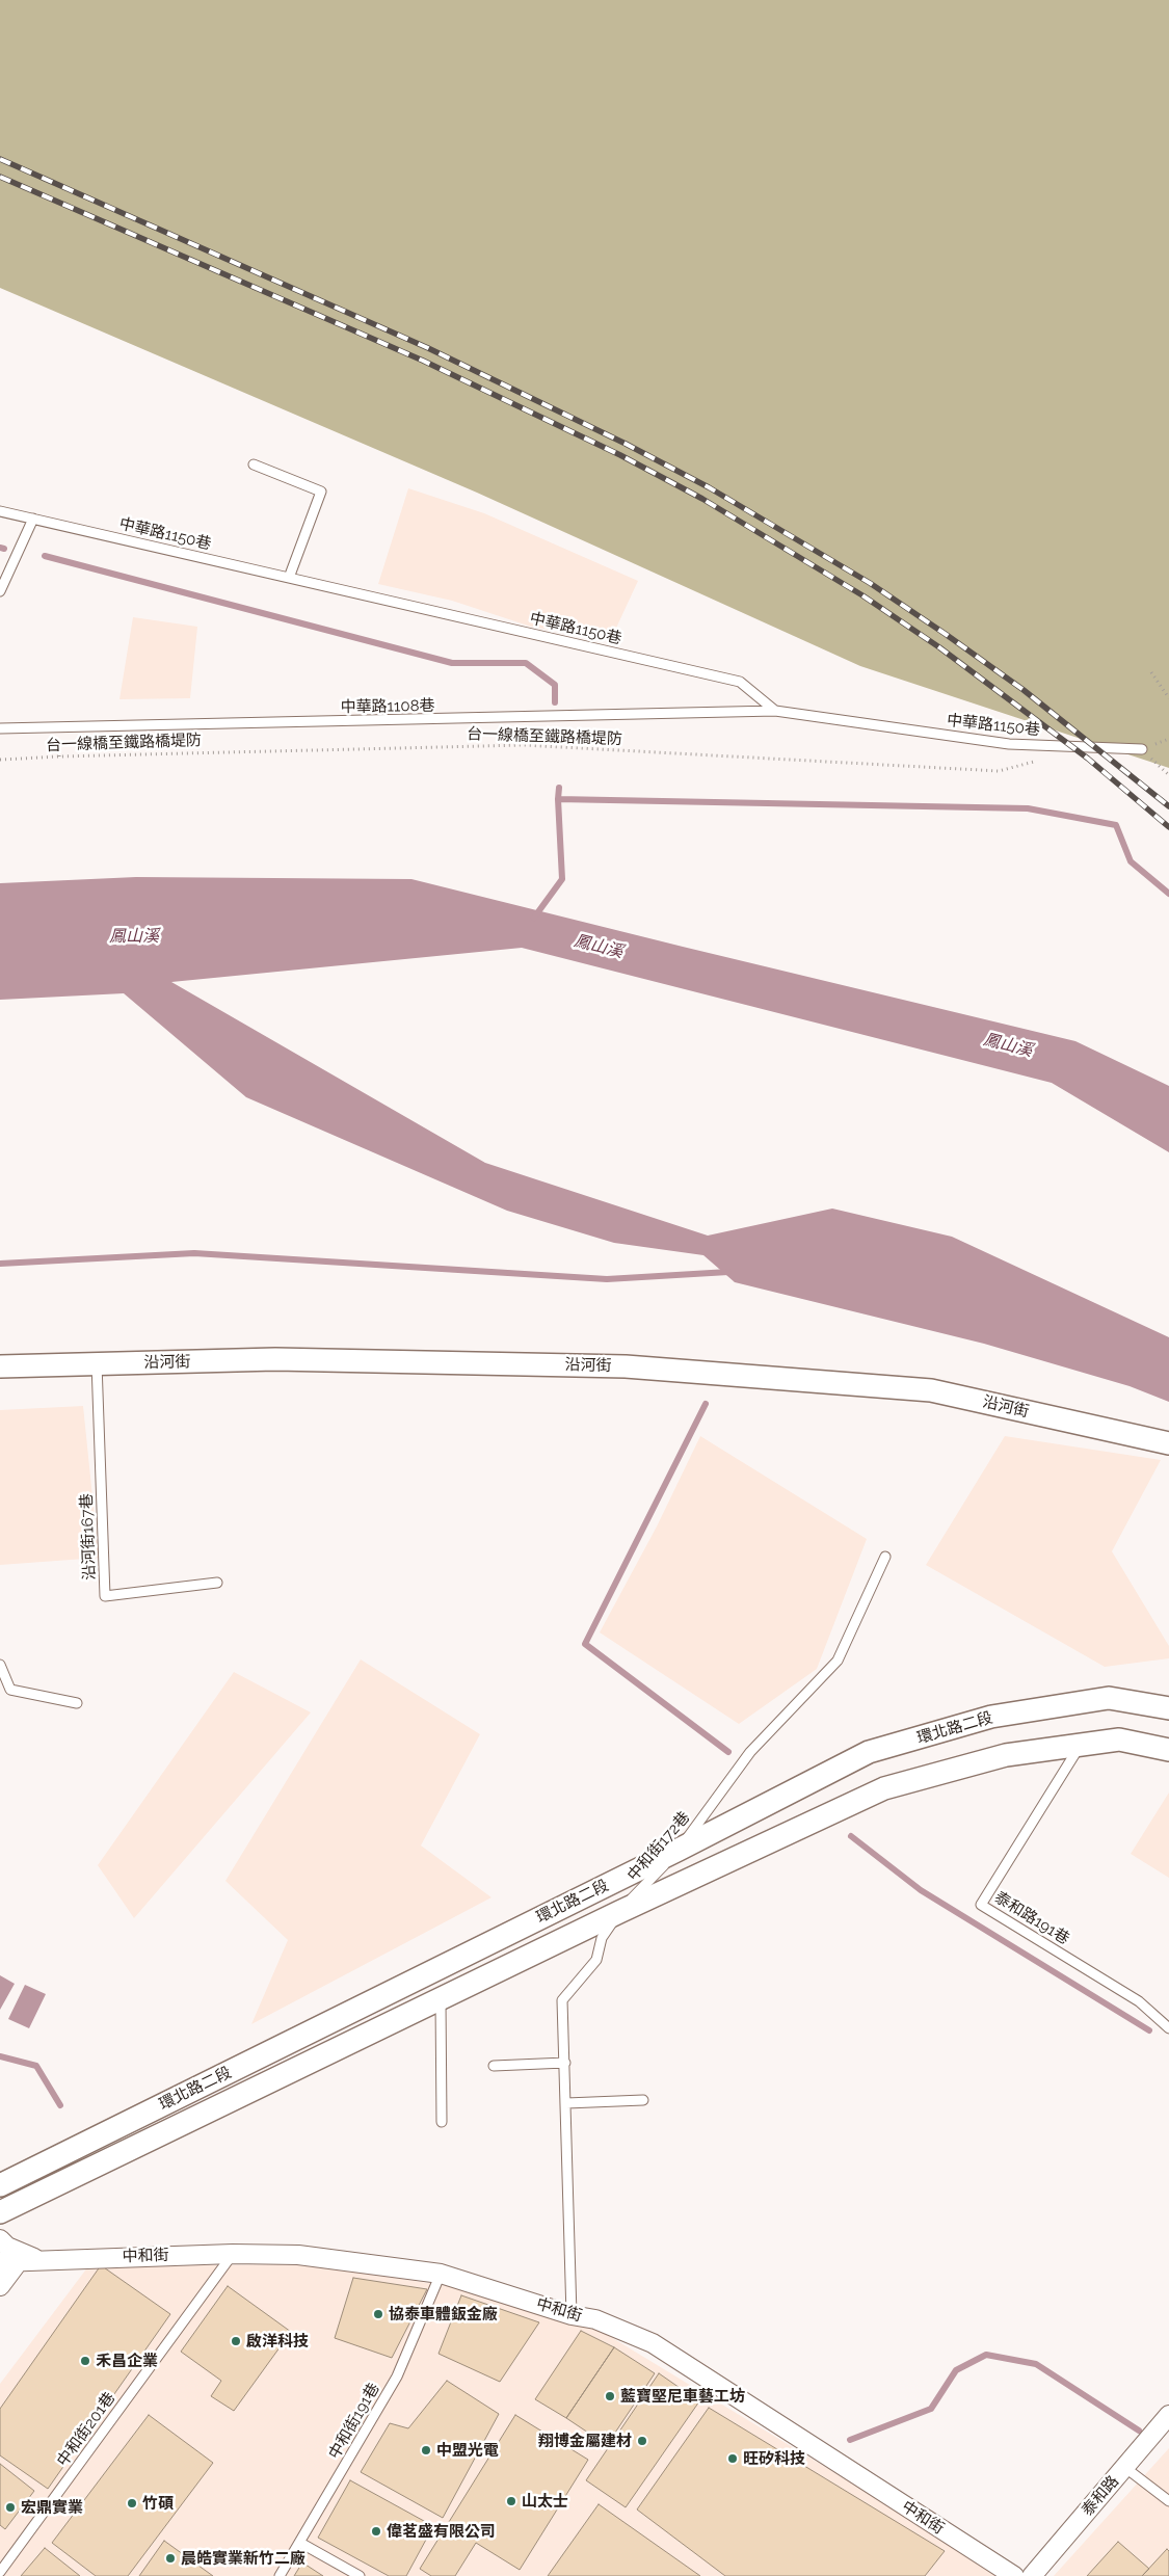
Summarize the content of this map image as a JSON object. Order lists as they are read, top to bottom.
{
  "streets": {
    "street": [
      "沿河街",
      "環北路二段",
      "中和街",
      "泰和路"
    ],
    "lane": [
      "中華路1150巷",
      "中華路1108巷",
      "沿河街167巷",
      "中和街172巷",
      "泰和路191巷",
      "中和街191巷",
      "中和街201巷"
    ],
    "path": ["台一線橋至鐵路橋堤防"]
  },
  "crossings": [
    ["中華路1150巷", "中華路1108巷"],
    ["沿河街", "沿河街167巷"],
    ["環北路二段", "中和街172巷"],
    ["環北路二段", "泰和路191巷"],
    ["中和街172巷", "中和街"],
    ["中和街", "中和街191巷"],
    ["中和街", "中和街201巷"]
  ],
  "water": ["鳳山溪"],
  "places": [
    "協泰車體鈑金廠",
    "啟洋科技",
    "禾昌企業",
    "藍寶堅尼車藝工坊",
    "翔博金屬建材",
    "中盟光電",
    "旺矽科技",
    "山太士",
    "竹碩",
    "宏鼎實業",
    "偉茗盛有限公司",
    "晨皓實業新竹二廠"
  ]
}
